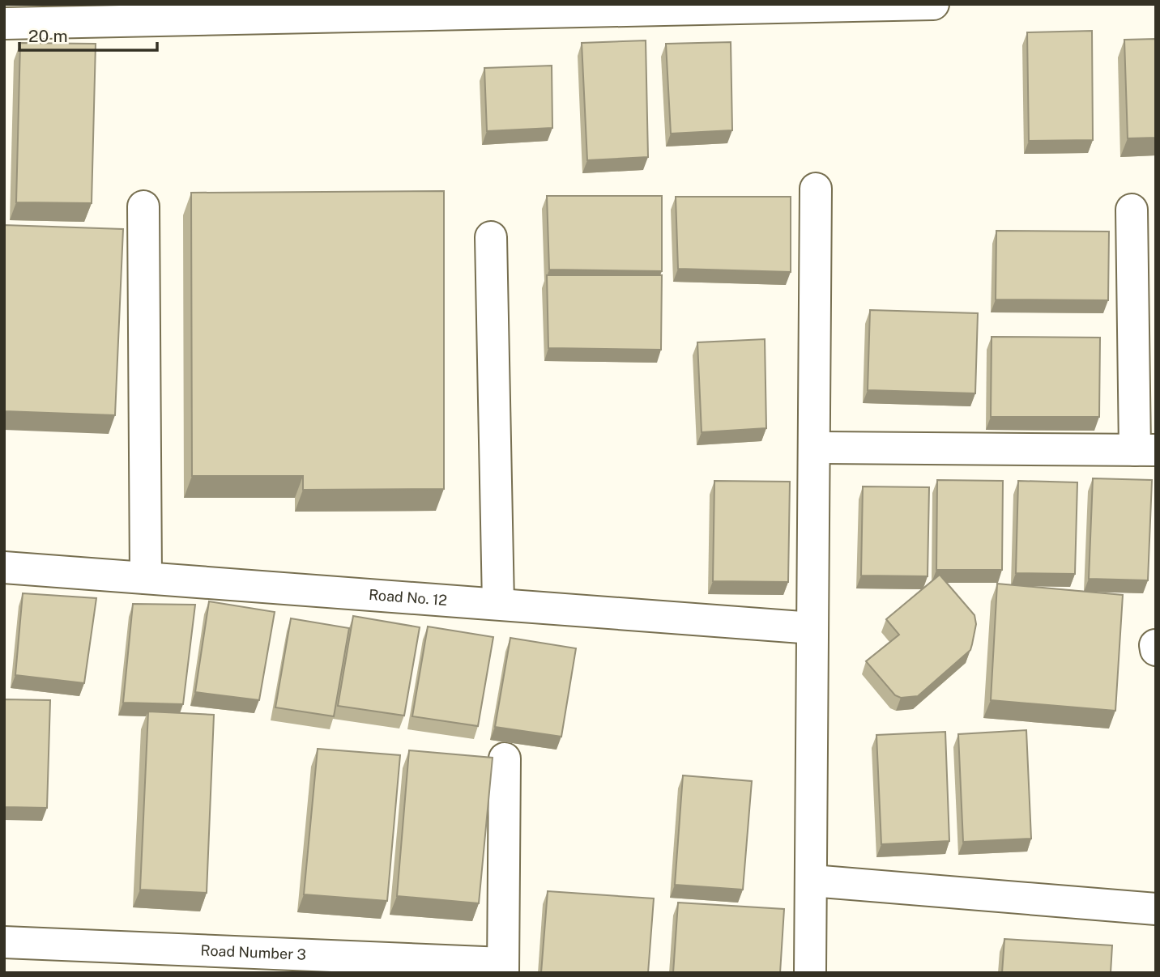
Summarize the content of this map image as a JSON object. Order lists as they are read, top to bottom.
{
  "streets": {
    "street": ["Road No. 12", "Road Number 3"]
  },
  "scale_bar": "20 m"
}
